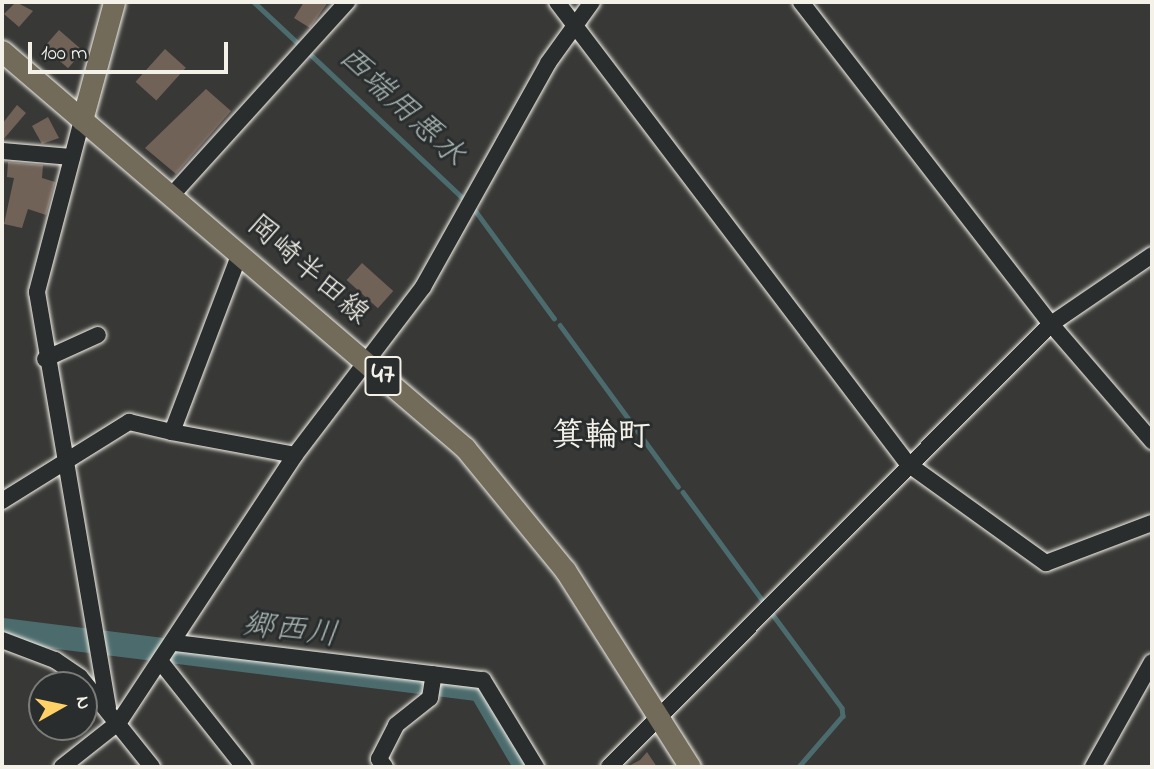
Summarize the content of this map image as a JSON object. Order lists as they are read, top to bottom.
{
  "streets": {
    "main road": ["岡崎半田線", "47"]
  },
  "districts": ["箕輪町"],
  "water": ["西端用悪水", "郷西川"],
  "scale_bar": "100 m",
  "north": "right"
}
